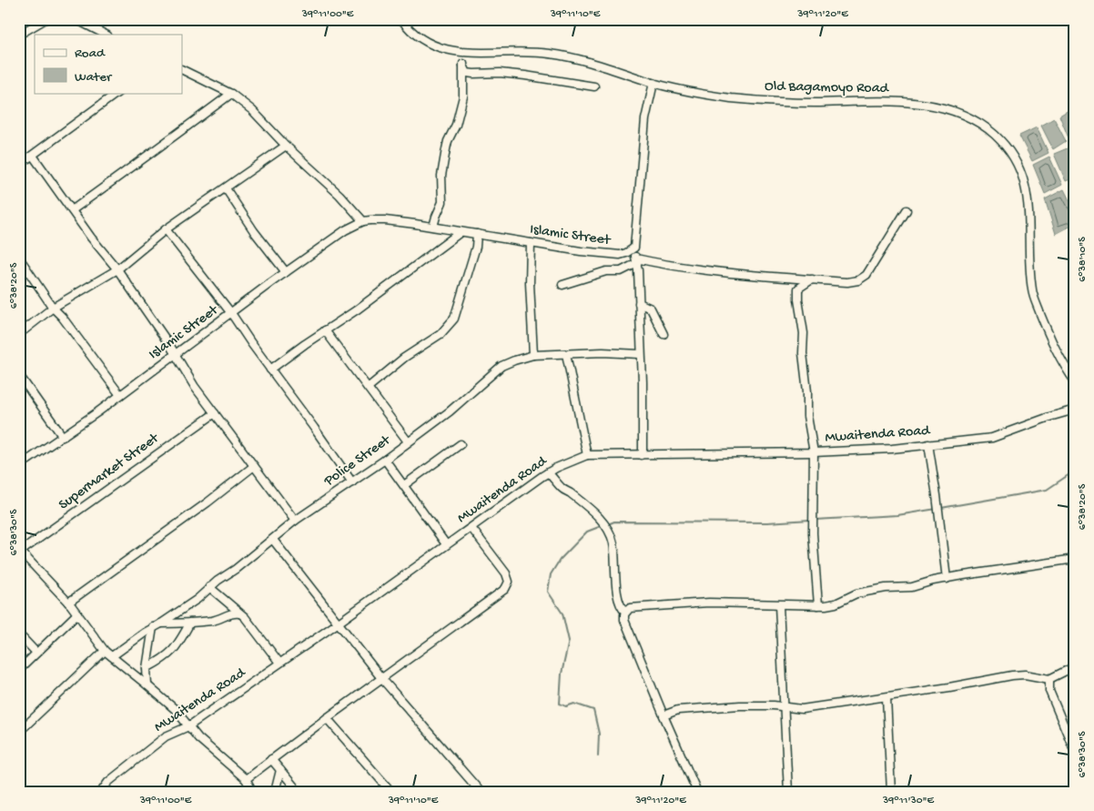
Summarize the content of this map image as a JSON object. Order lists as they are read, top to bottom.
{
  "streets": {
    "street": [
      "Old Bagamoyo Road",
      "Islamic Street",
      "Mwaitenda Road",
      "Police Street",
      "SuperMarket Street"
    ]
  },
  "legend": ["Road", "Water"],
  "coordinates": [
    "39°11'00\"E",
    "39°11'10\"E",
    "39°11'20\"E",
    "6°38'10\"S",
    "6°38'20\"S",
    "6°38'30\"S",
    "39°11'30\"E"
  ]
}
